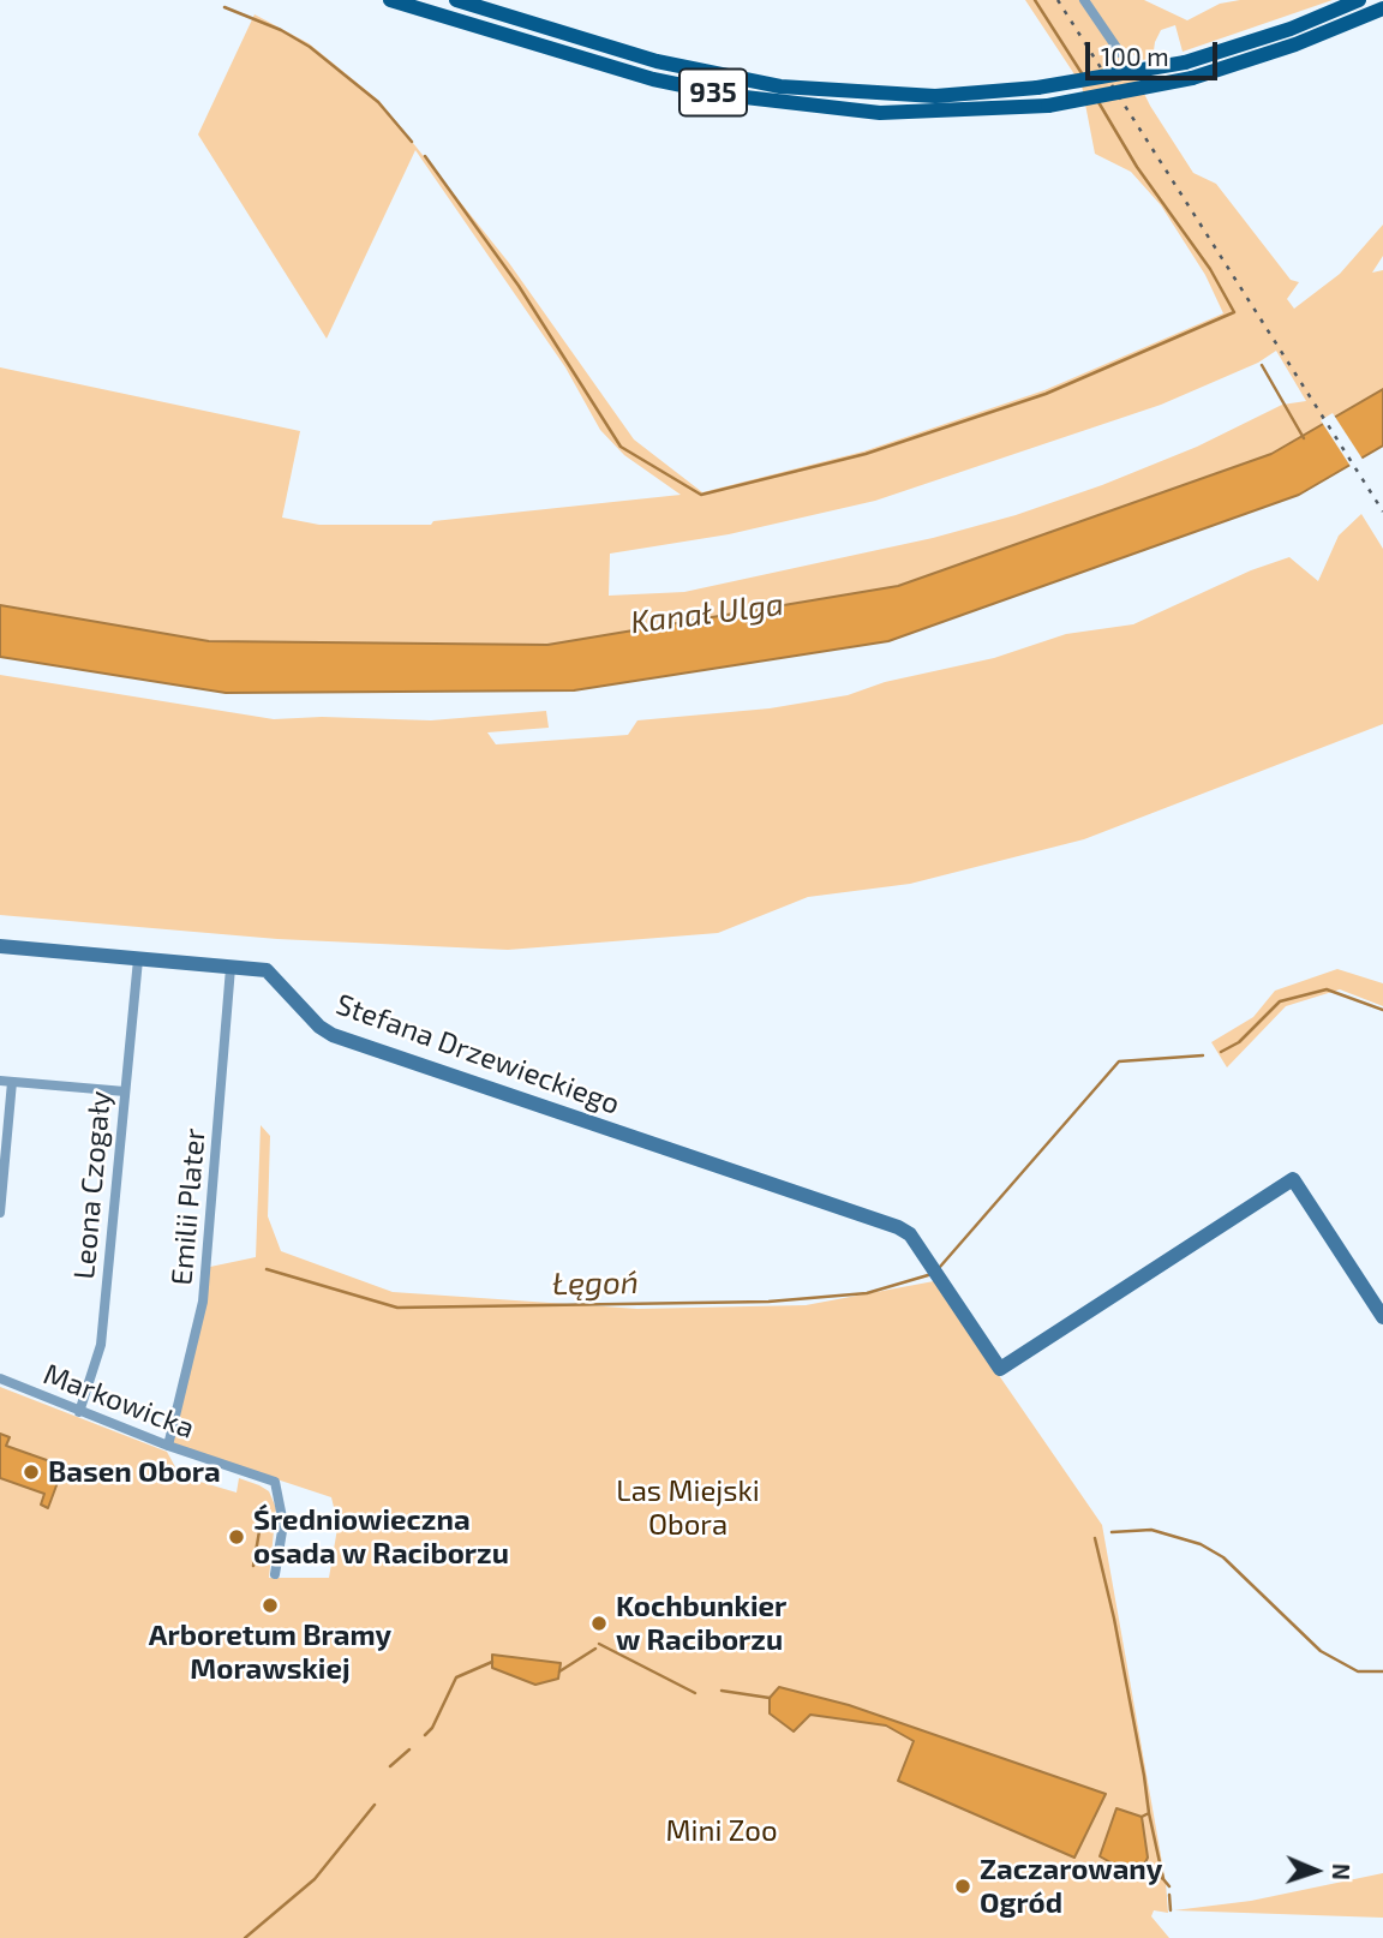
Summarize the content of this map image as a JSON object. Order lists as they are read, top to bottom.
{
  "streets": {
    "main road": ["935"],
    "street": [
      "Stefana Drzewieckiego",
      "Leona Czogały",
      "Emilii Plater",
      "Markowicka"
    ]
  },
  "crossings": [
    ["Stefana Drzewieckiego", "Leona Czogały"],
    ["Stefana Drzewieckiego", "Emilii Plater"],
    ["Leona Czogały", "Markowicka"],
    ["Emilii Plater", "Markowicka"]
  ],
  "water": ["Kanał Ulga", "Łęgoń"],
  "parks": ["Las Miejski Obora", "Mini Zoo"],
  "places": [
    "Basen Obora",
    "Średniowieczna osada w Raciborzu",
    "Arboretum Bramy Morawskiej",
    "Kochbunkier w Raciborzu",
    "Zaczarowany Ogród"
  ],
  "scale_bar": "100 m",
  "north": "right"
}
